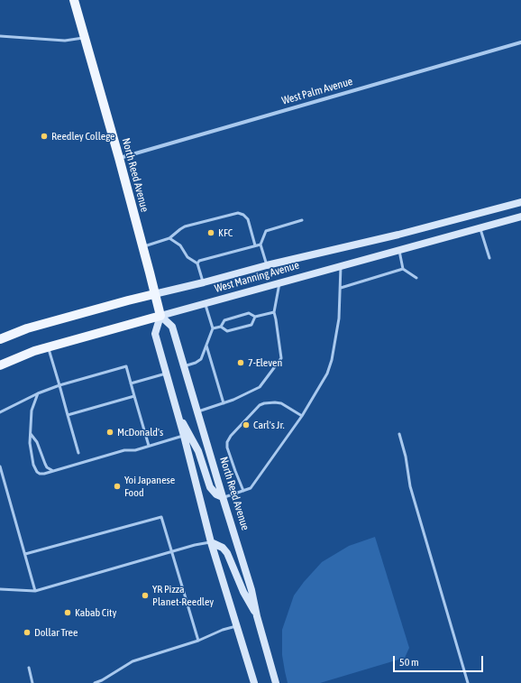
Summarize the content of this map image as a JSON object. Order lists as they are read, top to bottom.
{
  "streets": {
    "main road": ["North Reed Avenue", "West Manning Avenue"],
    "street": ["West Palm Avenue"]
  },
  "crossings": [
    ["West Palm Avenue", "North Reed Avenue"],
    ["North Reed Avenue", "West Manning Avenue"]
  ],
  "places": [
    "Reedley College",
    "KFC",
    "7-Eleven",
    "Carl's Jr.",
    "McDonald's",
    "Yoi Japanese Food",
    "YR Pizza Planet-Reedley",
    "Kabab City",
    "Dollar Tree"
  ],
  "scale_bar": "50 m"
}
